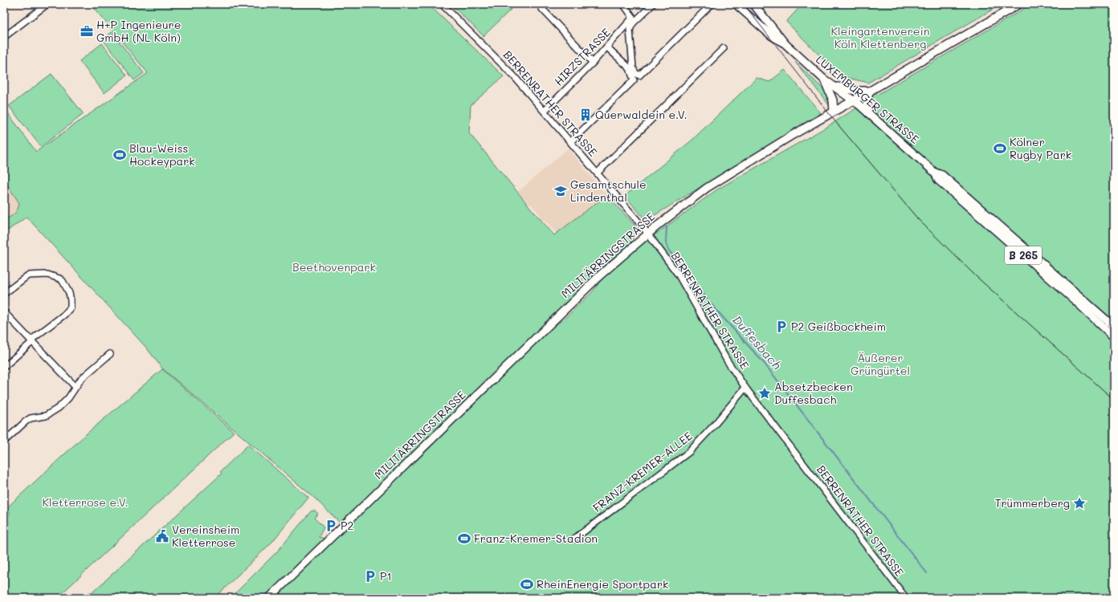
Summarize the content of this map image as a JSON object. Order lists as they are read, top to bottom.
{
  "streets": {
    "main road": ["LUXEMBURGER STRASSE", "MILITÄRRINGSTRASSE", "B 265"],
    "street": ["HIRZSTRASSE", "BERRENRATHER STRASSE", "FRANZ-KREMER-ALLEE"]
  },
  "crossings": [
    ["HIRZSTRASSE", "BERRENRATHER STRASSE"],
    ["LUXEMBURGER STRASSE", "MILITÄRRINGSTRASSE"],
    ["BERRENRATHER STRASSE", "MILITÄRRINGSTRASSE"],
    ["BERRENRATHER STRASSE", "FRANZ-KREMER-ALLEE"]
  ],
  "water": ["Duffesbach"],
  "parks": [
    "Kleingartenverein Köln Klettenberg",
    "Beethovenpark",
    "Äußerer Grüngürtel",
    "Kletterrose e.V."
  ],
  "places": {
    "office": ["H+P Ingenieure GmbH (NL Köln)"],
    "building": ["Querwaldein e.V."],
    "sports": [
      "Kölner Rugby Park",
      "Blau-Weiss Hockeypark",
      "Franz-Kremer-Stadion",
      "RheinEnergie Sportpark"
    ],
    "school or university": ["Gesamtschule Lindenthal"],
    "parking": ["P2 Geißbockheim", "P2", "P1"],
    "place": ["Absetzbecken Duffesbach", "Trümmerberg"],
    "public building": ["Vereinsheim Kletterrose"]
  }
}
